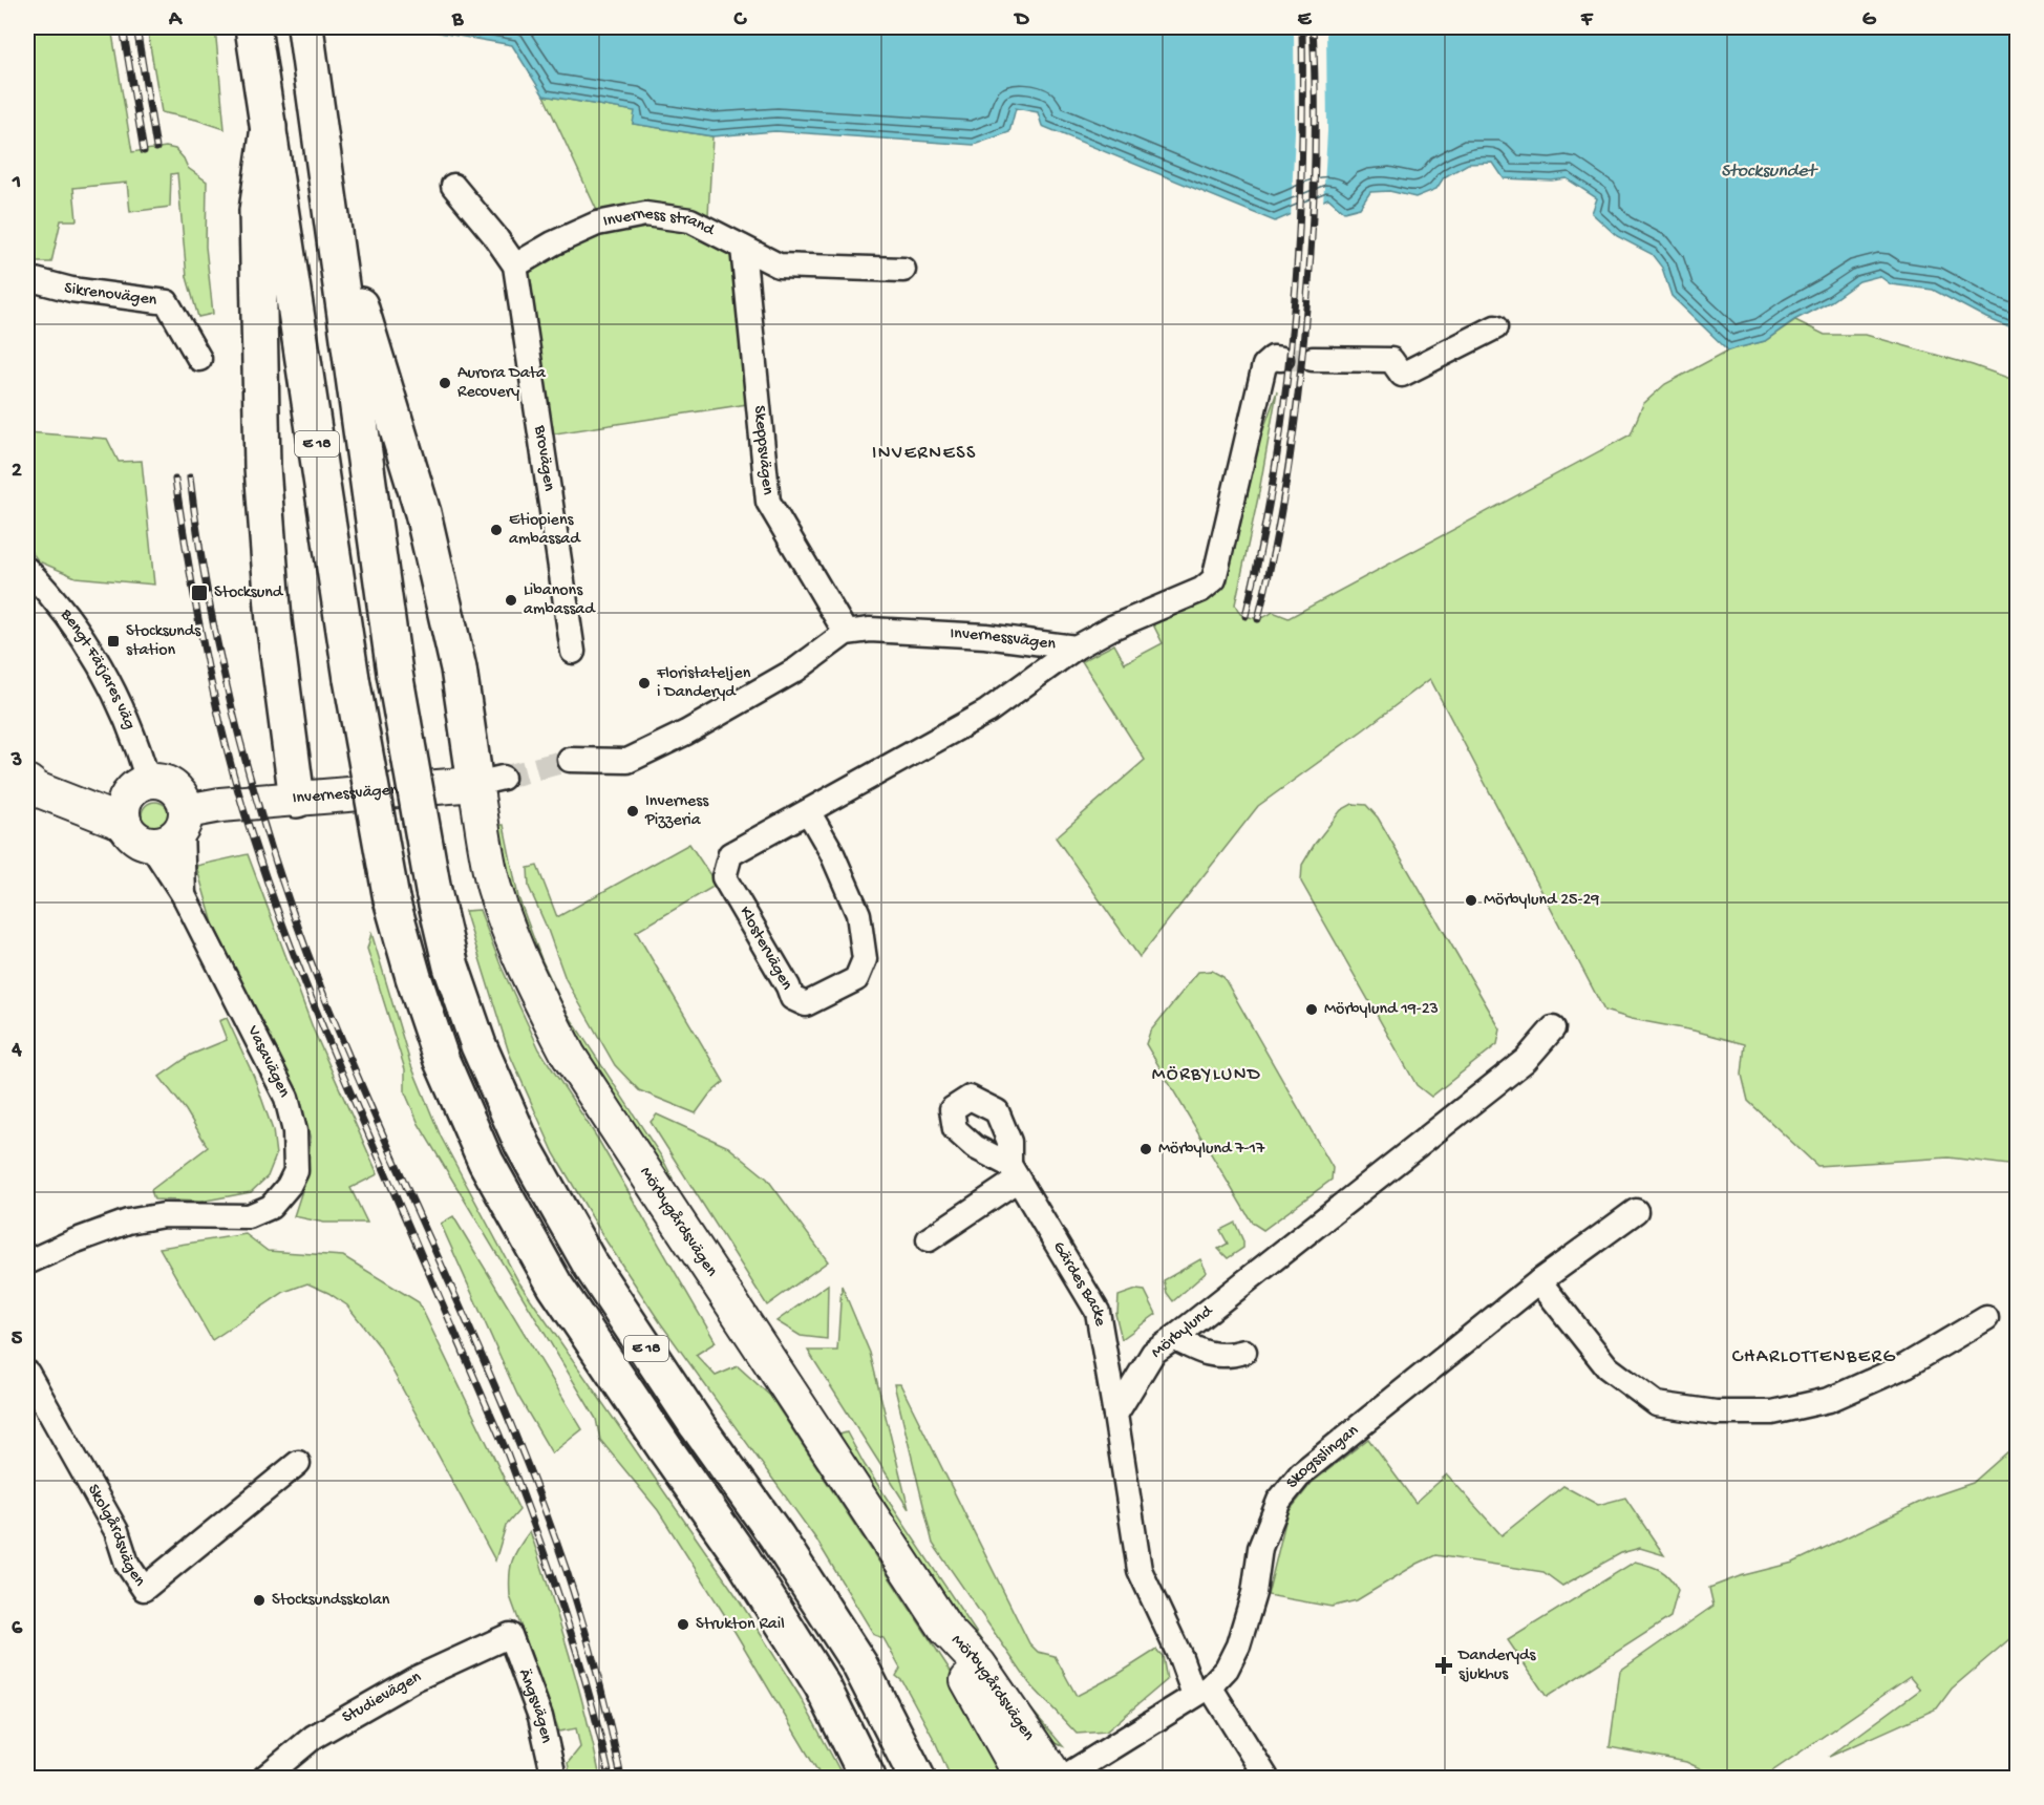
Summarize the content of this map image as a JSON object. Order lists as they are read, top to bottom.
{
  "streets": {
    "highway": ["E 18"],
    "street": [
      "Inverness strand",
      "Sikrenovägen",
      "Skeppsvägen",
      "Brovägen",
      "Invernessvägen",
      "Bengt Färjares väg",
      "Klostervägen",
      "Vasavägen",
      "Mörbygårdsvägen",
      "Gärdes Backe",
      "Mörbylund",
      "Skogsslingan",
      "Skolgårdsvägen",
      "Studievägen",
      "Ängsvägen"
    ]
  },
  "crossings": [
    ["Inverness strand", "Skeppsvägen"],
    ["Inverness strand", "Brovägen"],
    ["Skeppsvägen", "Invernessvägen"],
    ["Invernessvägen", "Bengt Färjares väg"],
    ["Invernessvägen", "Klostervägen"],
    ["Invernessvägen", "Vasavägen"],
    ["Invernessvägen", "Mörbygårdsvägen"],
    ["Bengt Färjares väg", "Vasavägen"],
    ["Gärdes Backe", "Mörbylund"],
    ["Studievägen", "Ängsvägen"]
  ],
  "districts": ["INVERNESS", "MÖRBYLUND", "CHARLOTTENBERG"],
  "water": ["Stocksundet"],
  "places": {
    "other": [
      "Aurora Data Recovery",
      "Etiopiens ambassad",
      "Libanons ambassad",
      "Floristateljen i Danderyd",
      "Inverness Pizzeria",
      "Mörbylund 25-29",
      "Mörbylund 19-23",
      "Mörbylund 7-17",
      "Stocksundsskolan",
      "Strukton Rail"
    ],
    "transit": ["Stocksund", "Stocksunds station"],
    "health": ["Danderyds sjukhus"]
  },
  "grid": {
    "columns": [
      "A",
      "B",
      "C",
      "D",
      "E",
      "F",
      "G"
    ],
    "rows": [
      "1",
      "2",
      "3",
      "4",
      "5",
      "6"
    ]
  }
}
